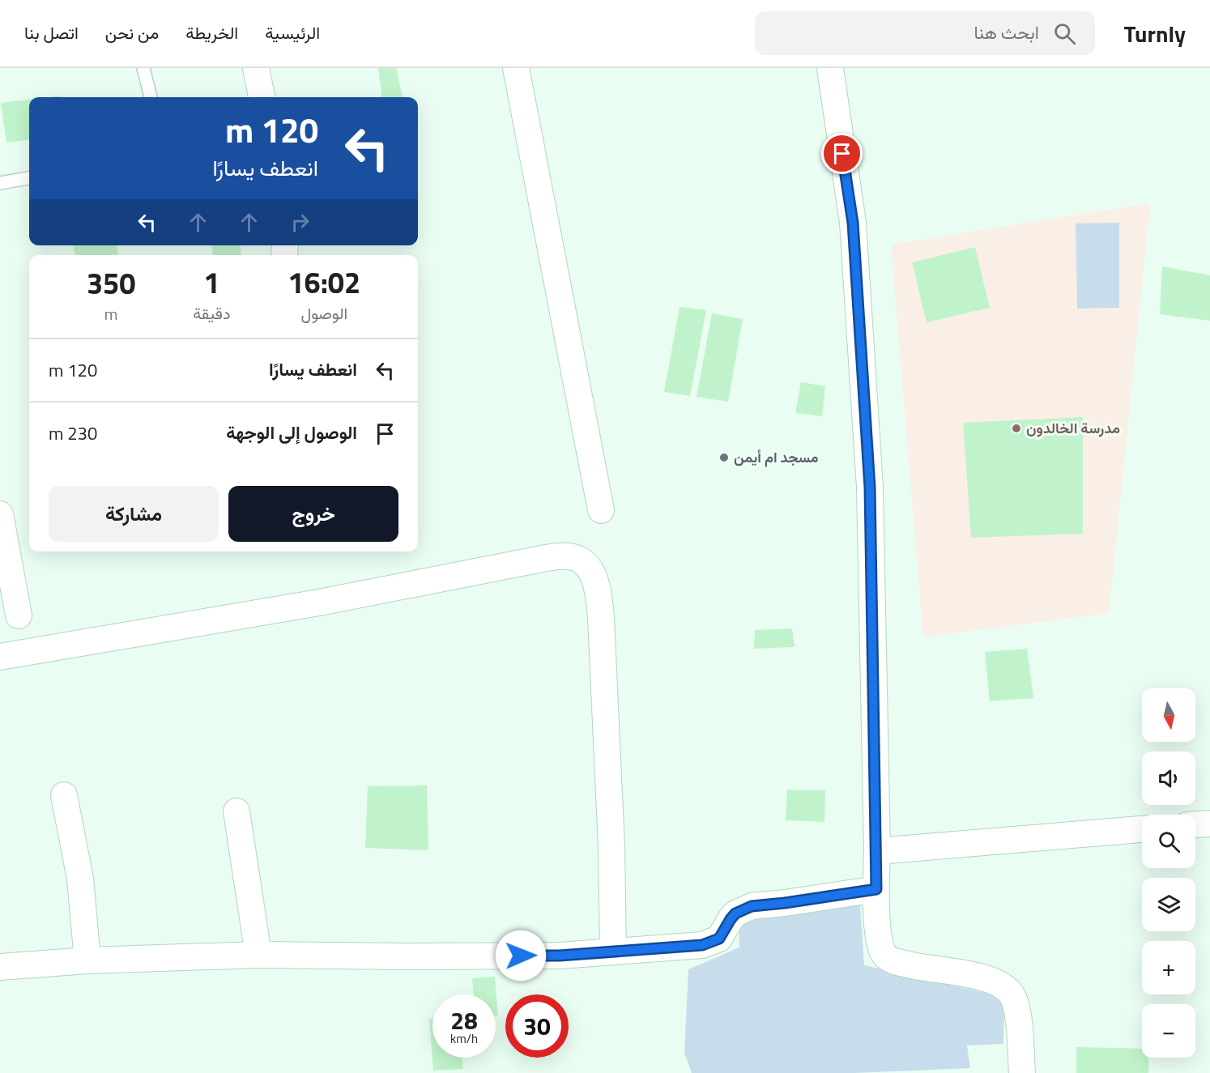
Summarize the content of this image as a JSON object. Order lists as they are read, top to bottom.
{
  "places": ["مدرسة الخالدون", "مسجد ام أيمن"],
  "north": "bottom",
  "page": {
    "header": "Turnly",
    "search": "ابحث هنا",
    "nav": [
      "الرئيسية",
      "الخريطة",
      "من نحن",
      "اتصل بنا"
    ],
    "turn": ["120 m", "انعطف يسارًا"],
    "eta": [
      "16:02",
      "الوصول",
      "1",
      "دقيقة",
      "350",
      "m"
    ],
    "list": [
      {
        "name": "انعطف يسارًا",
        "value": "120 m"
      },
      {
        "name": "الوصول إلى الوجهة",
        "value": "230 m"
      }
    ],
    "buttons": ["خروج", "مشاركة"],
    "map_buttons": ["+", "−"],
    "speed": "28 km/h",
    "limit": "30"
  }
}
